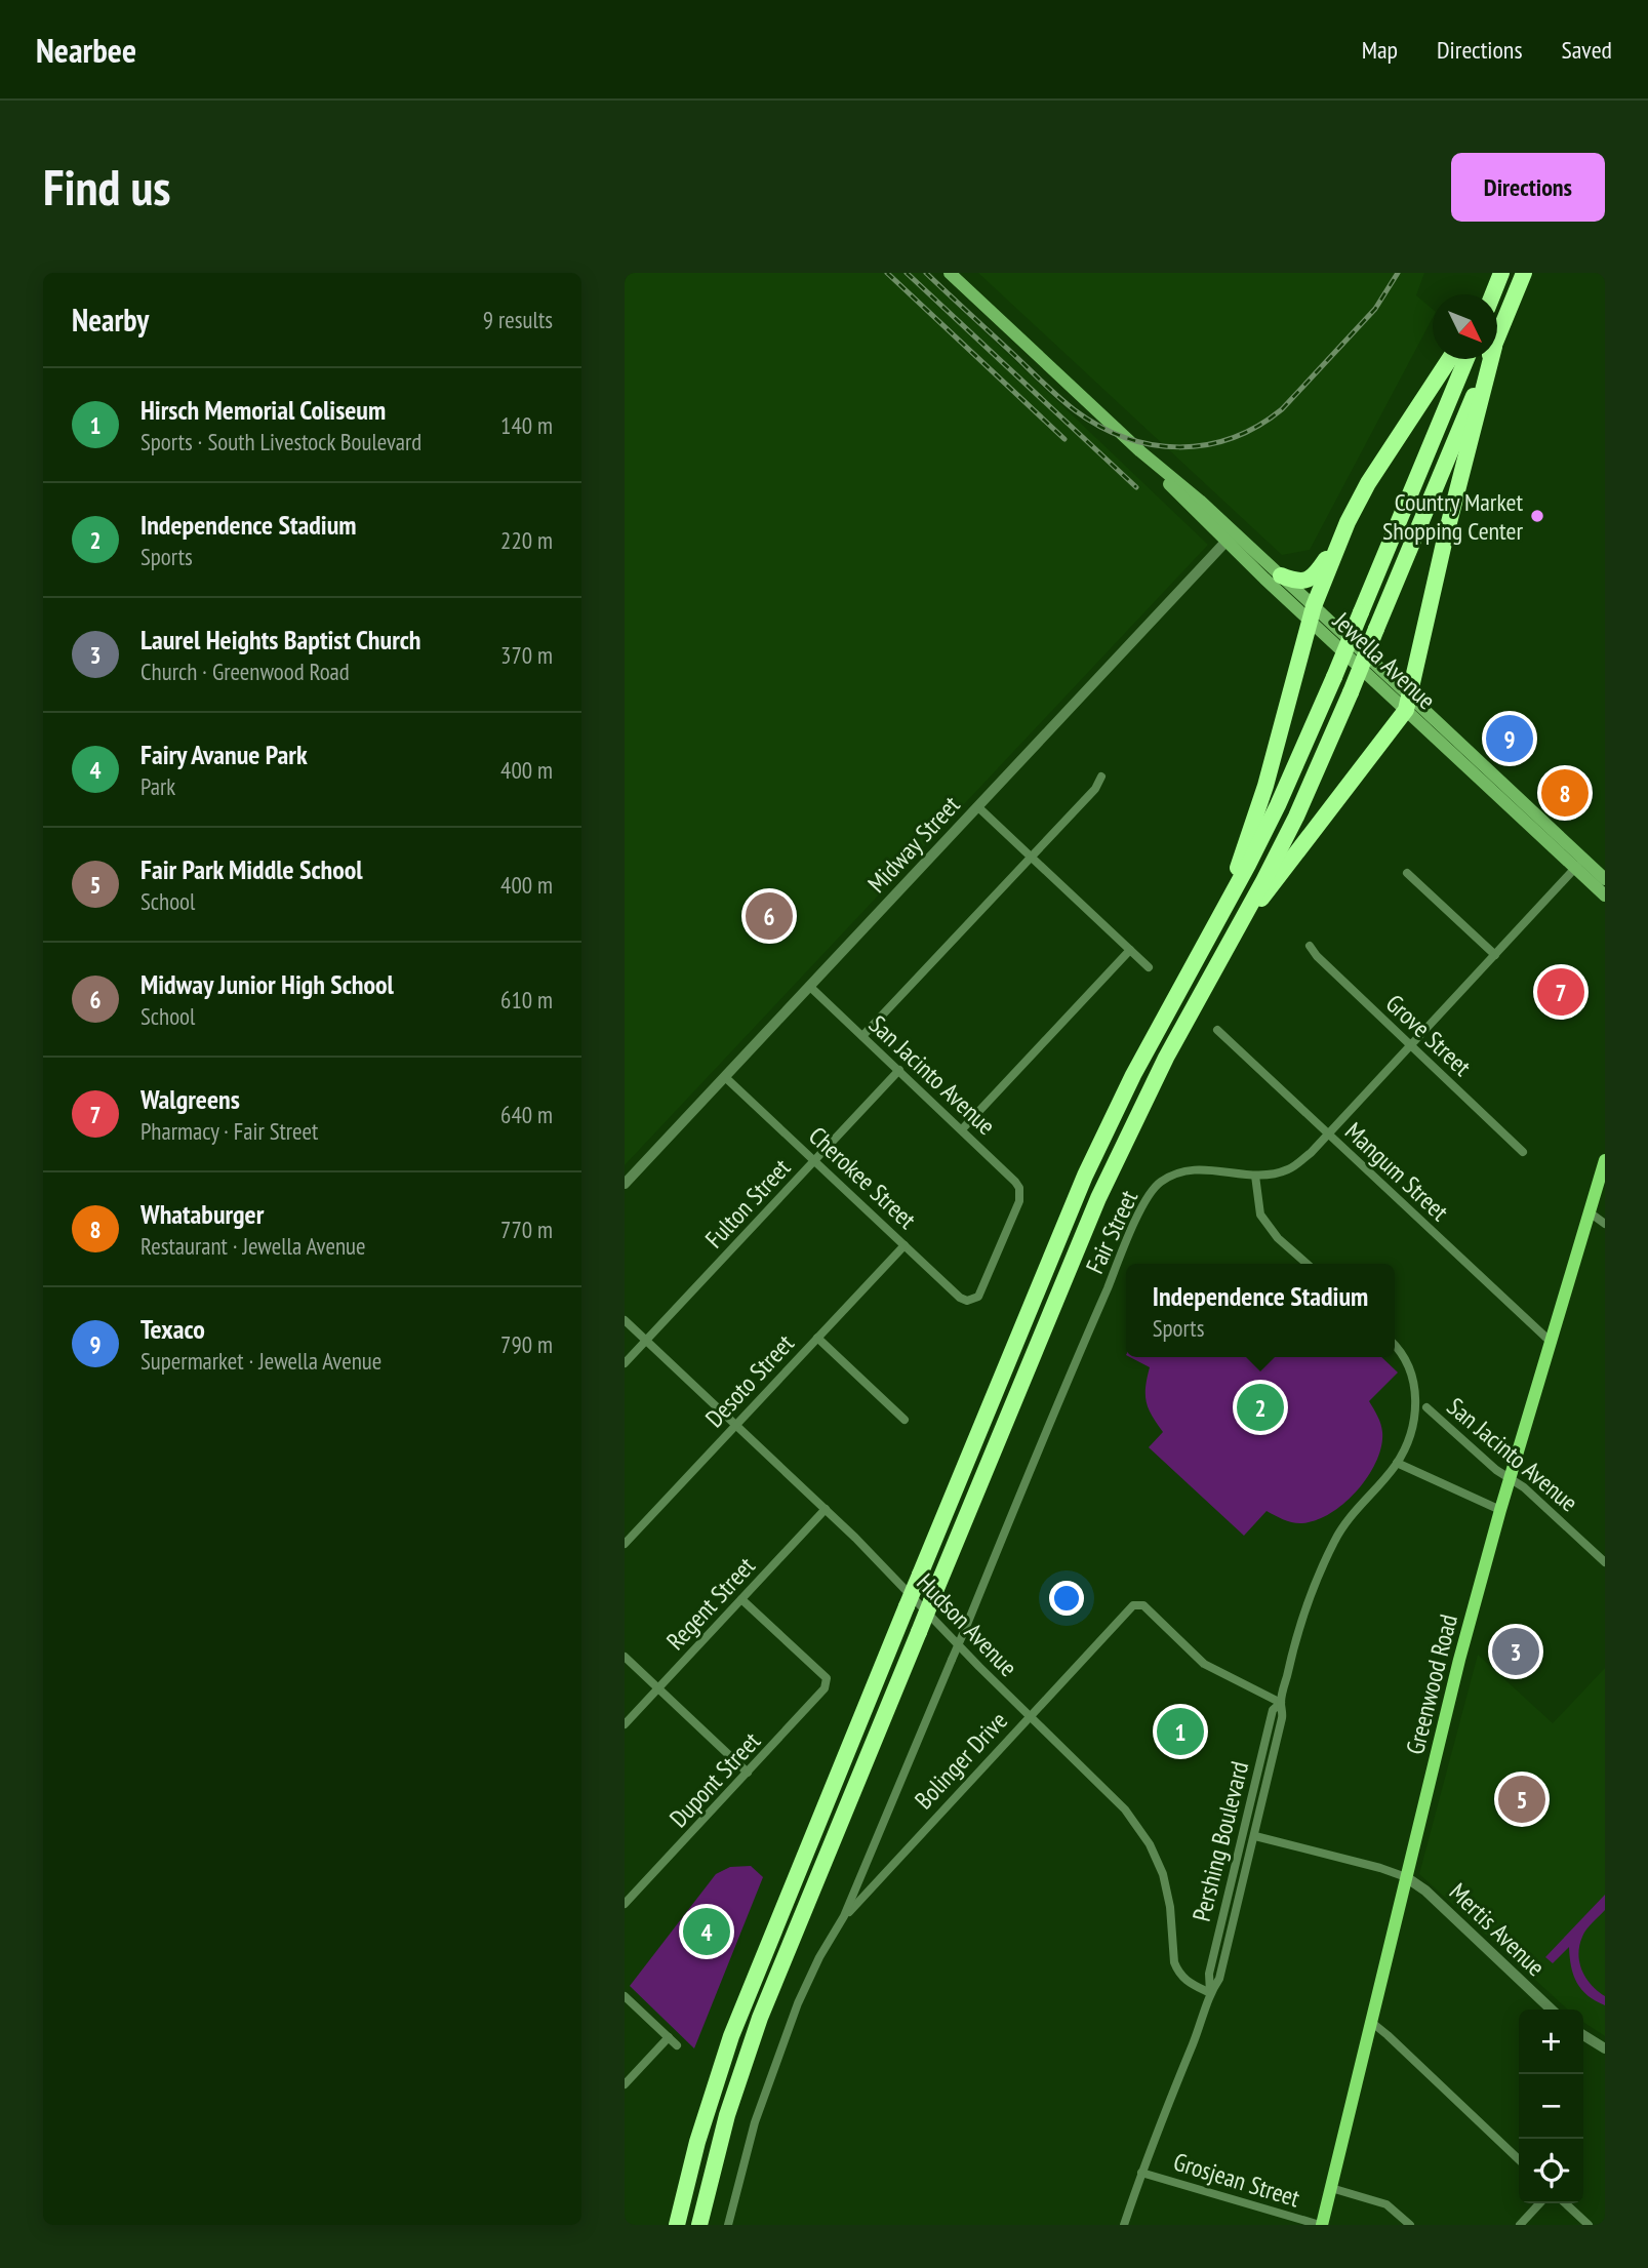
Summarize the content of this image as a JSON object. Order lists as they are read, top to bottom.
{
  "streets": {
    "main road": ["Jewella Avenue", "Greenwood Road"],
    "street": [
      "Midway Street",
      "Grove Street",
      "San Jacinto Avenue",
      "Mangum Street",
      "Cherokee Street",
      "Fulton Street",
      "Fair Street",
      "Desoto Street",
      "Regent Street",
      "Hudson Avenue",
      "Bolinger Drive",
      "Dupont Street",
      "Pershing Boulevard",
      "Mertis Avenue",
      "Grosjean Street"
    ]
  },
  "crossings": [
    ["Jewella Avenue", "Midway Street"],
    ["Jewella Avenue", "Fair Street"],
    ["Midway Street", "San Jacinto Avenue"],
    ["Midway Street", "Cherokee Street"],
    ["Grove Street", "Fair Street"],
    ["San Jacinto Avenue", "Cherokee Street"],
    ["San Jacinto Avenue", "Fulton Street"],
    ["San Jacinto Avenue", "Greenwood Road"],
    ["Mangum Street", "Fair Street"],
    ["Mangum Street", "Greenwood Road"],
    ["Cherokee Street", "Fulton Street"],
    ["Cherokee Street", "Desoto Street"],
    ["Fulton Street", "Hudson Avenue"],
    ["Fair Street", "Bolinger Drive"],
    ["Desoto Street", "Hudson Avenue"],
    ["Regent Street", "Hudson Avenue"],
    ["Regent Street", "Dupont Street"],
    ["Hudson Avenue", "Bolinger Drive"],
    ["Hudson Avenue", "Pershing Boulevard"],
    ["Greenwood Road", "Mertis Avenue"],
    ["Greenwood Road", "Grosjean Street"],
    ["Bolinger Drive", "Pershing Boulevard"],
    ["Pershing Boulevard", "Grosjean Street"]
  ],
  "places": ["Country Market Shopping Center"],
  "north": "bottom right",
  "page": {
    "header": "Nearbee",
    "nav": ["Map", "Directions", "Saved"],
    "buttons": "Directions",
    "title": "Find us",
    "heading": ["Nearby", "9 results"],
    "list": [
      {
        "mark": "1",
        "name": "Hirsch Memorial Coliseum",
        "note": "Sports · South Livestock Boulevard",
        "value": "140 m"
      },
      {
        "mark": "2",
        "name": "Independence Stadium",
        "note": "Sports",
        "value": "220 m"
      },
      {
        "mark": "3",
        "name": "Laurel Heights Baptist Church",
        "note": "Church · Greenwood Road",
        "value": "370 m"
      },
      {
        "mark": "4",
        "name": "Fairy Avanue Park",
        "note": "Park",
        "value": "400 m"
      },
      {
        "mark": "5",
        "name": "Fair Park Middle School",
        "note": "School",
        "value": "400 m"
      },
      {
        "mark": "6",
        "name": "Midway Junior High School",
        "note": "School",
        "value": "610 m"
      },
      {
        "mark": "7",
        "name": "Walgreens",
        "note": "Pharmacy · Fair Street",
        "value": "640 m"
      },
      {
        "mark": "8",
        "name": "Whataburger",
        "note": "Restaurant · Jewella Avenue",
        "value": "770 m"
      },
      {
        "mark": "9",
        "name": "Texaco",
        "note": "Supermarket · Jewella Avenue",
        "value": "790 m"
      }
    ],
    "pins": [
      "9",
      "8",
      "6",
      "7",
      "2",
      "3",
      "1",
      "5",
      "4"
    ],
    "popup": ["Independence Stadium", "Sports"],
    "map_buttons": ["+", "−"]
  }
}
